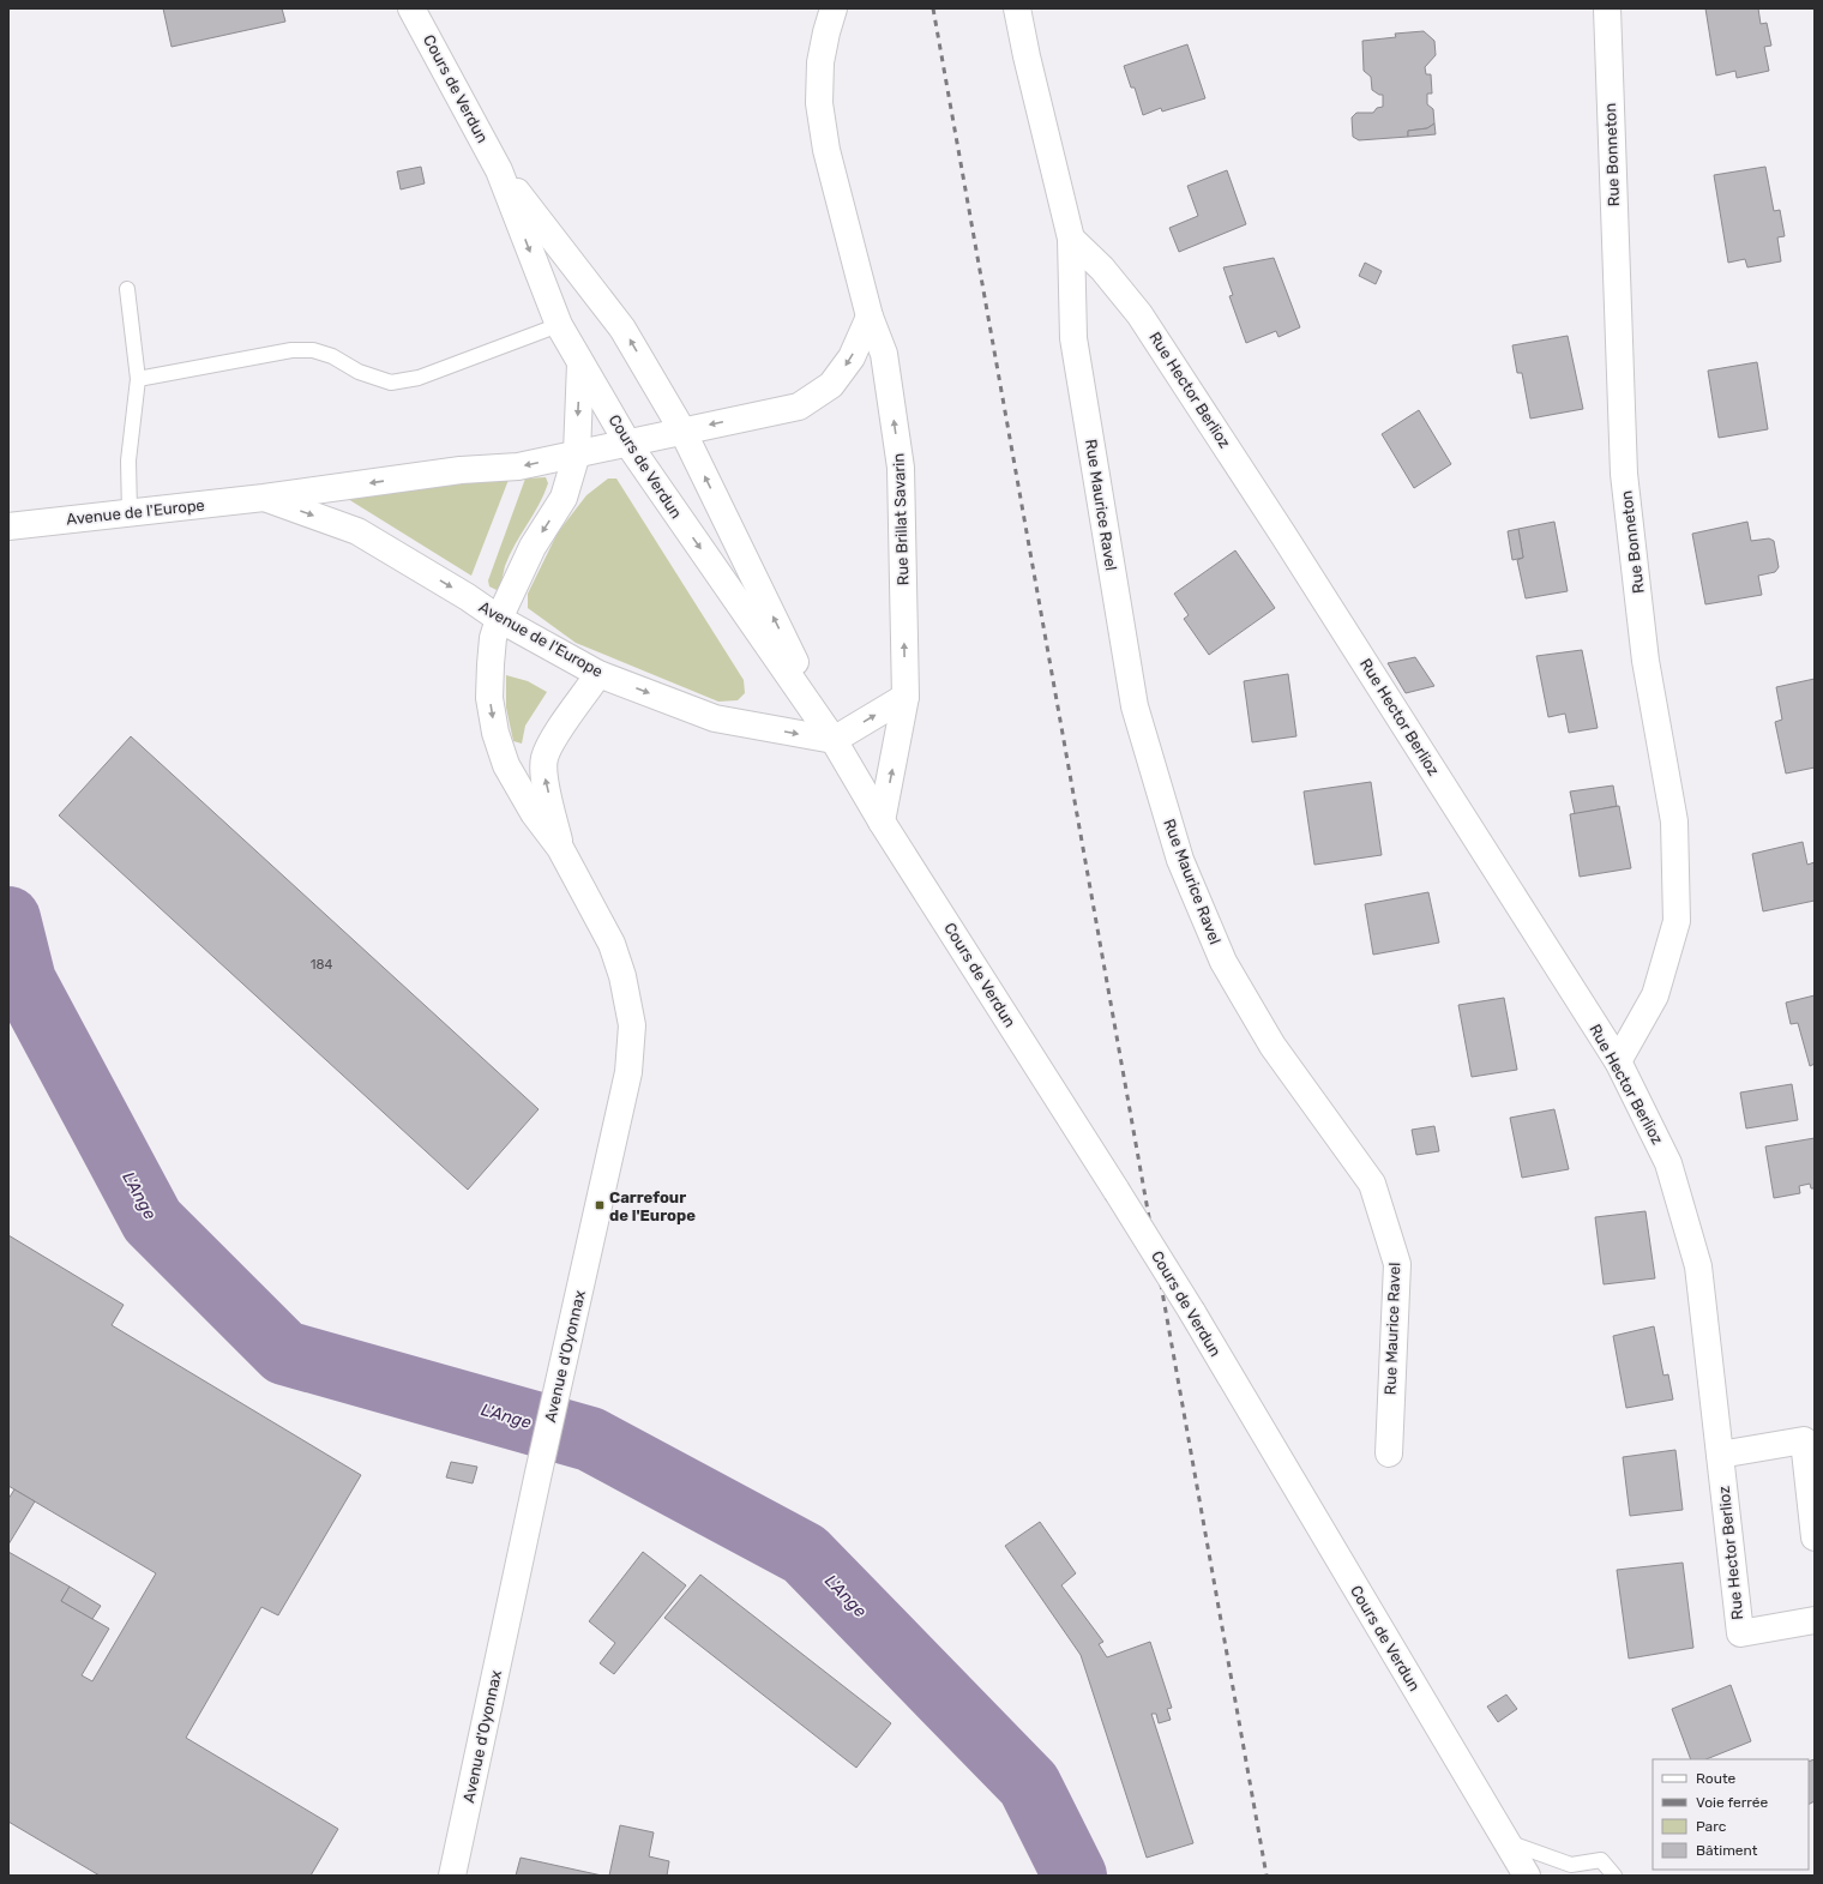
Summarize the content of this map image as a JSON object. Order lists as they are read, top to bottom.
{
  "streets": {
    "main road": [
      "Cours de Verdun",
      "Rue Bonneton",
      "Rue Hector Berlioz",
      "Rue Maurice Ravel",
      "Avenue de l'Europe",
      "Rue Brillat Savarin",
      "Avenue d'Oyonnax"
    ]
  },
  "crossings": [
    ["Cours de Verdun", "Avenue de l'Europe"],
    ["Cours de Verdun", "Rue Brillat Savarin"],
    ["Rue Bonneton", "Rue Hector Berlioz"],
    ["Rue Hector Berlioz", "Rue Maurice Ravel"],
    ["Avenue de l'Europe", "Avenue d'Oyonnax"]
  ],
  "one_way": ["Rue Brillat Savarin"],
  "water": ["L'Ange"],
  "places": {
    "transit": ["Carrefour de l'Europe"]
  },
  "house_numbers": ["184"],
  "legend": [
    "Route",
    "Voie ferrée",
    "Parc",
    "Bâtiment"
  ]
}
